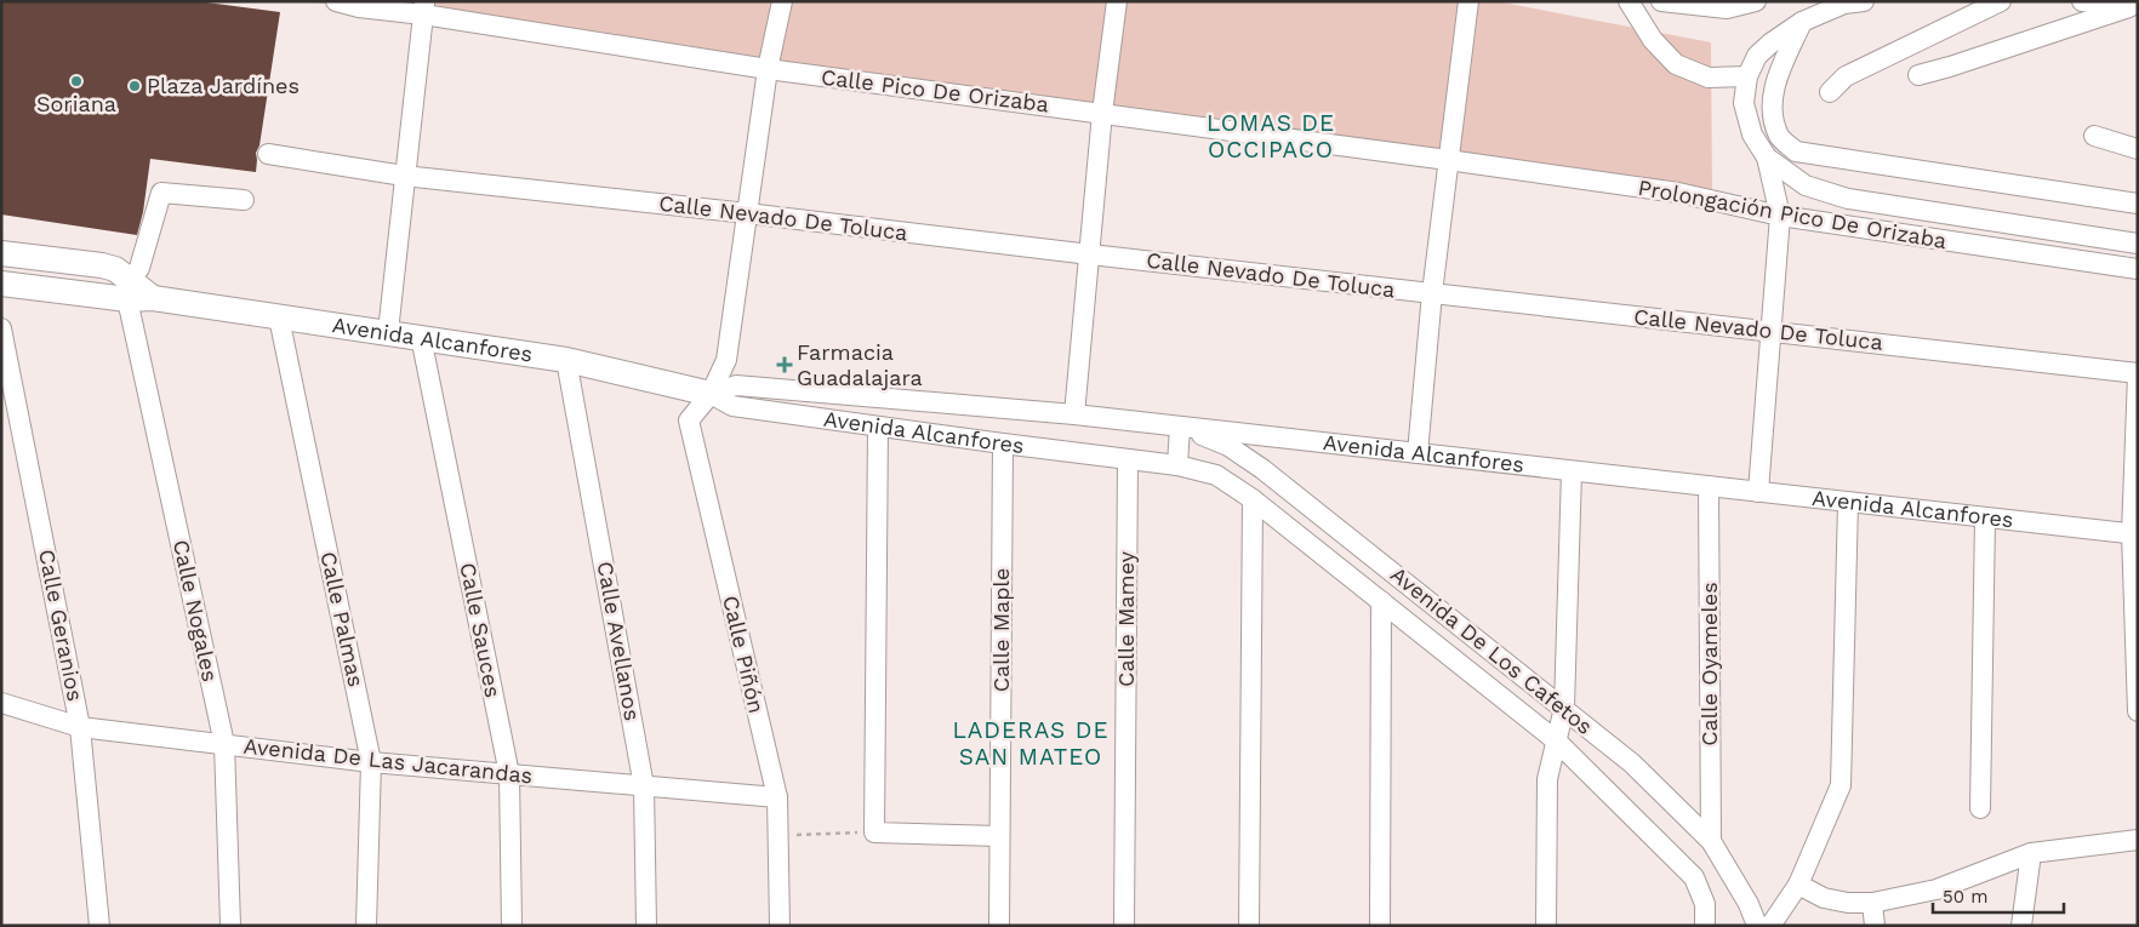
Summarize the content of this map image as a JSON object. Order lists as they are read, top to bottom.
{
  "streets": {
    "main road": ["Avenida Alcanfores"],
    "street": [
      "Calle Pico De Orizaba",
      "Prolongación Pico De Orizaba",
      "Calle Nevado De Toluca",
      "Calle Nogales",
      "Calle Palmas",
      "Calle Mamey",
      "Calle Geranios",
      "Calle Sauces",
      "Calle Maple",
      "Calle Avellanos",
      "Avenida De Los Cafetos",
      "Calle Piñón",
      "Calle Oyameles",
      "Avenida De Las Jacarandas"
    ]
  },
  "crossings": [
    ["Calle Pico De Orizaba", "Prolongación Pico De Orizaba"],
    ["Avenida Alcanfores", "Calle Nogales"],
    ["Avenida Alcanfores", "Calle Palmas"],
    ["Avenida Alcanfores", "Calle Mamey"],
    ["Avenida Alcanfores", "Calle Sauces"],
    ["Avenida Alcanfores", "Calle Maple"],
    ["Avenida Alcanfores", "Calle Avellanos"],
    ["Avenida Alcanfores", "Avenida De Los Cafetos"],
    ["Avenida Alcanfores", "Calle Piñón"],
    ["Avenida Alcanfores", "Calle Oyameles"],
    ["Calle Nogales", "Avenida De Las Jacarandas"],
    ["Calle Palmas", "Avenida De Las Jacarandas"],
    ["Calle Geranios", "Avenida De Las Jacarandas"],
    ["Calle Sauces", "Avenida De Las Jacarandas"],
    ["Calle Avellanos", "Avenida De Las Jacarandas"],
    ["Avenida De Los Cafetos", "Calle Oyameles"],
    ["Calle Piñón", "Avenida De Las Jacarandas"]
  ],
  "districts": ["LOMAS DE OCCIPACO", "LADERAS DE SAN MATEO"],
  "places": {
    "other": ["Soriana", "Plaza Jardínes"],
    "health": ["Farmacia Guadalajara"]
  },
  "scale_bar": "50 m"
}
